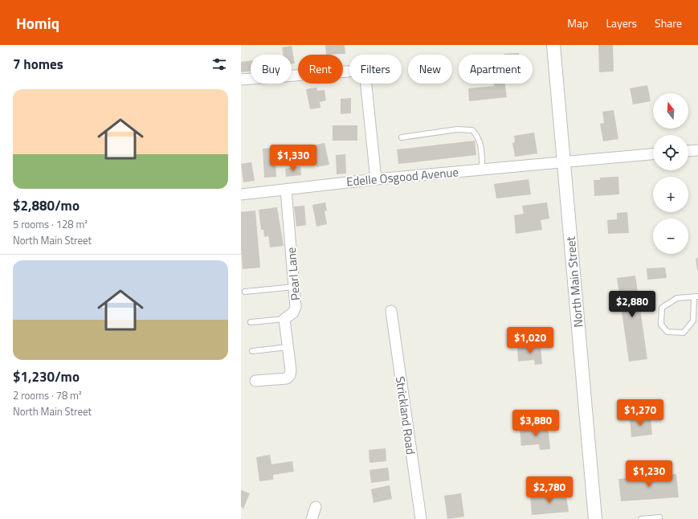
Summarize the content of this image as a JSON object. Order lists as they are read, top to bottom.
{
  "streets": {
    "street": [
      "Edelle Osgood Avenue",
      "Pearl Lane",
      "North Main Street",
      "Strickland Road"
    ]
  },
  "crossings": [
    ["Edelle Osgood Avenue", "Pearl Lane"],
    ["Edelle Osgood Avenue", "North Main Street"]
  ],
  "north": "top",
  "page": {
    "header": "Homiq",
    "nav": ["Map", "Layers", "Share"],
    "heading": "7 homes",
    "chip": [
      "Buy",
      "Rent",
      "Filters",
      "New",
      "Apartment"
    ],
    "list": [
      {
        "name": "$2,880/mo",
        "note": "5 rooms · 128 m² · North Main Street"
      },
      {
        "name": "$1,230/mo",
        "note": "2 rooms · 78 m² · North Main Street"
      }
    ],
    "map_buttons": ["+", "−"],
    "price": [
      "$1,330",
      "$2,880",
      "$1,020",
      "$1,270",
      "$3,880",
      "$1,230",
      "$2,780"
    ]
  }
}
